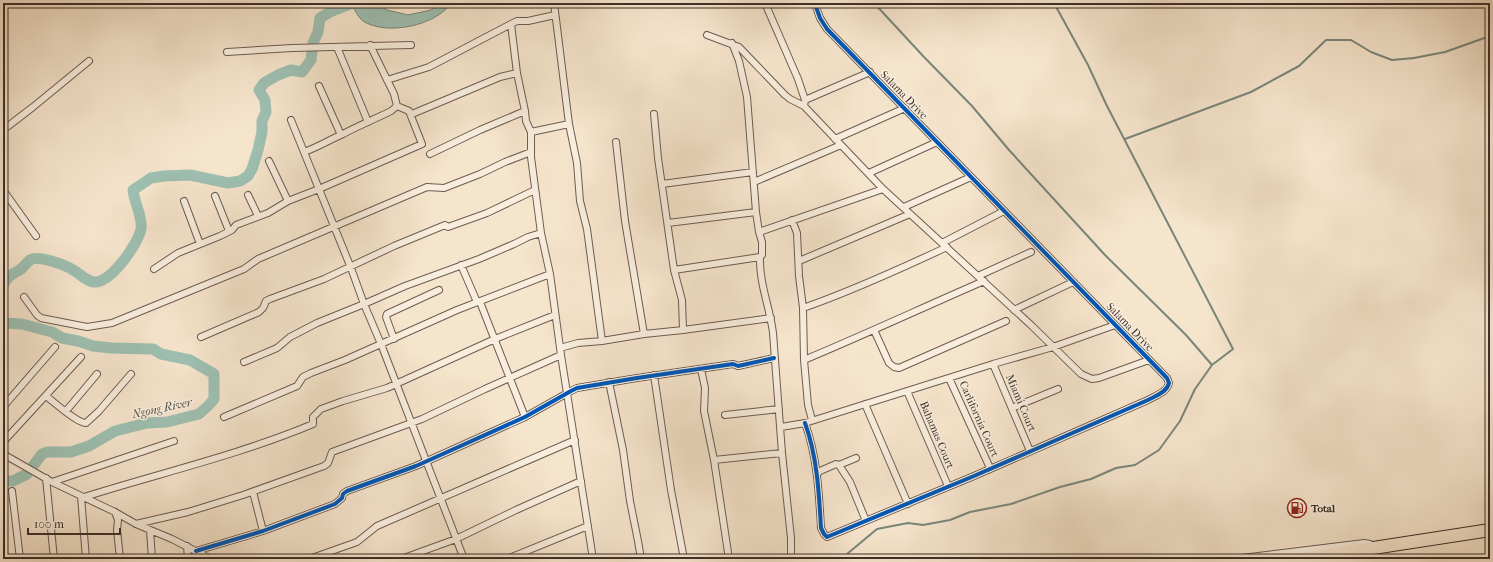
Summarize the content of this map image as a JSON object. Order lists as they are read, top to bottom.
{
  "streets": {
    "street": [
      "Salama Drive",
      "Miami Court",
      "Carlifornia Court",
      "Bahamas Court"
    ]
  },
  "crossings": [
    ["Salama Drive", "Miami Court"],
    ["Salama Drive", "Carlifornia Court"],
    ["Salama Drive", "Bahamas Court"]
  ],
  "water": ["Ngong River"],
  "places": {
    "fuel station": ["Total"]
  },
  "scale_bar": "100 m"
}
